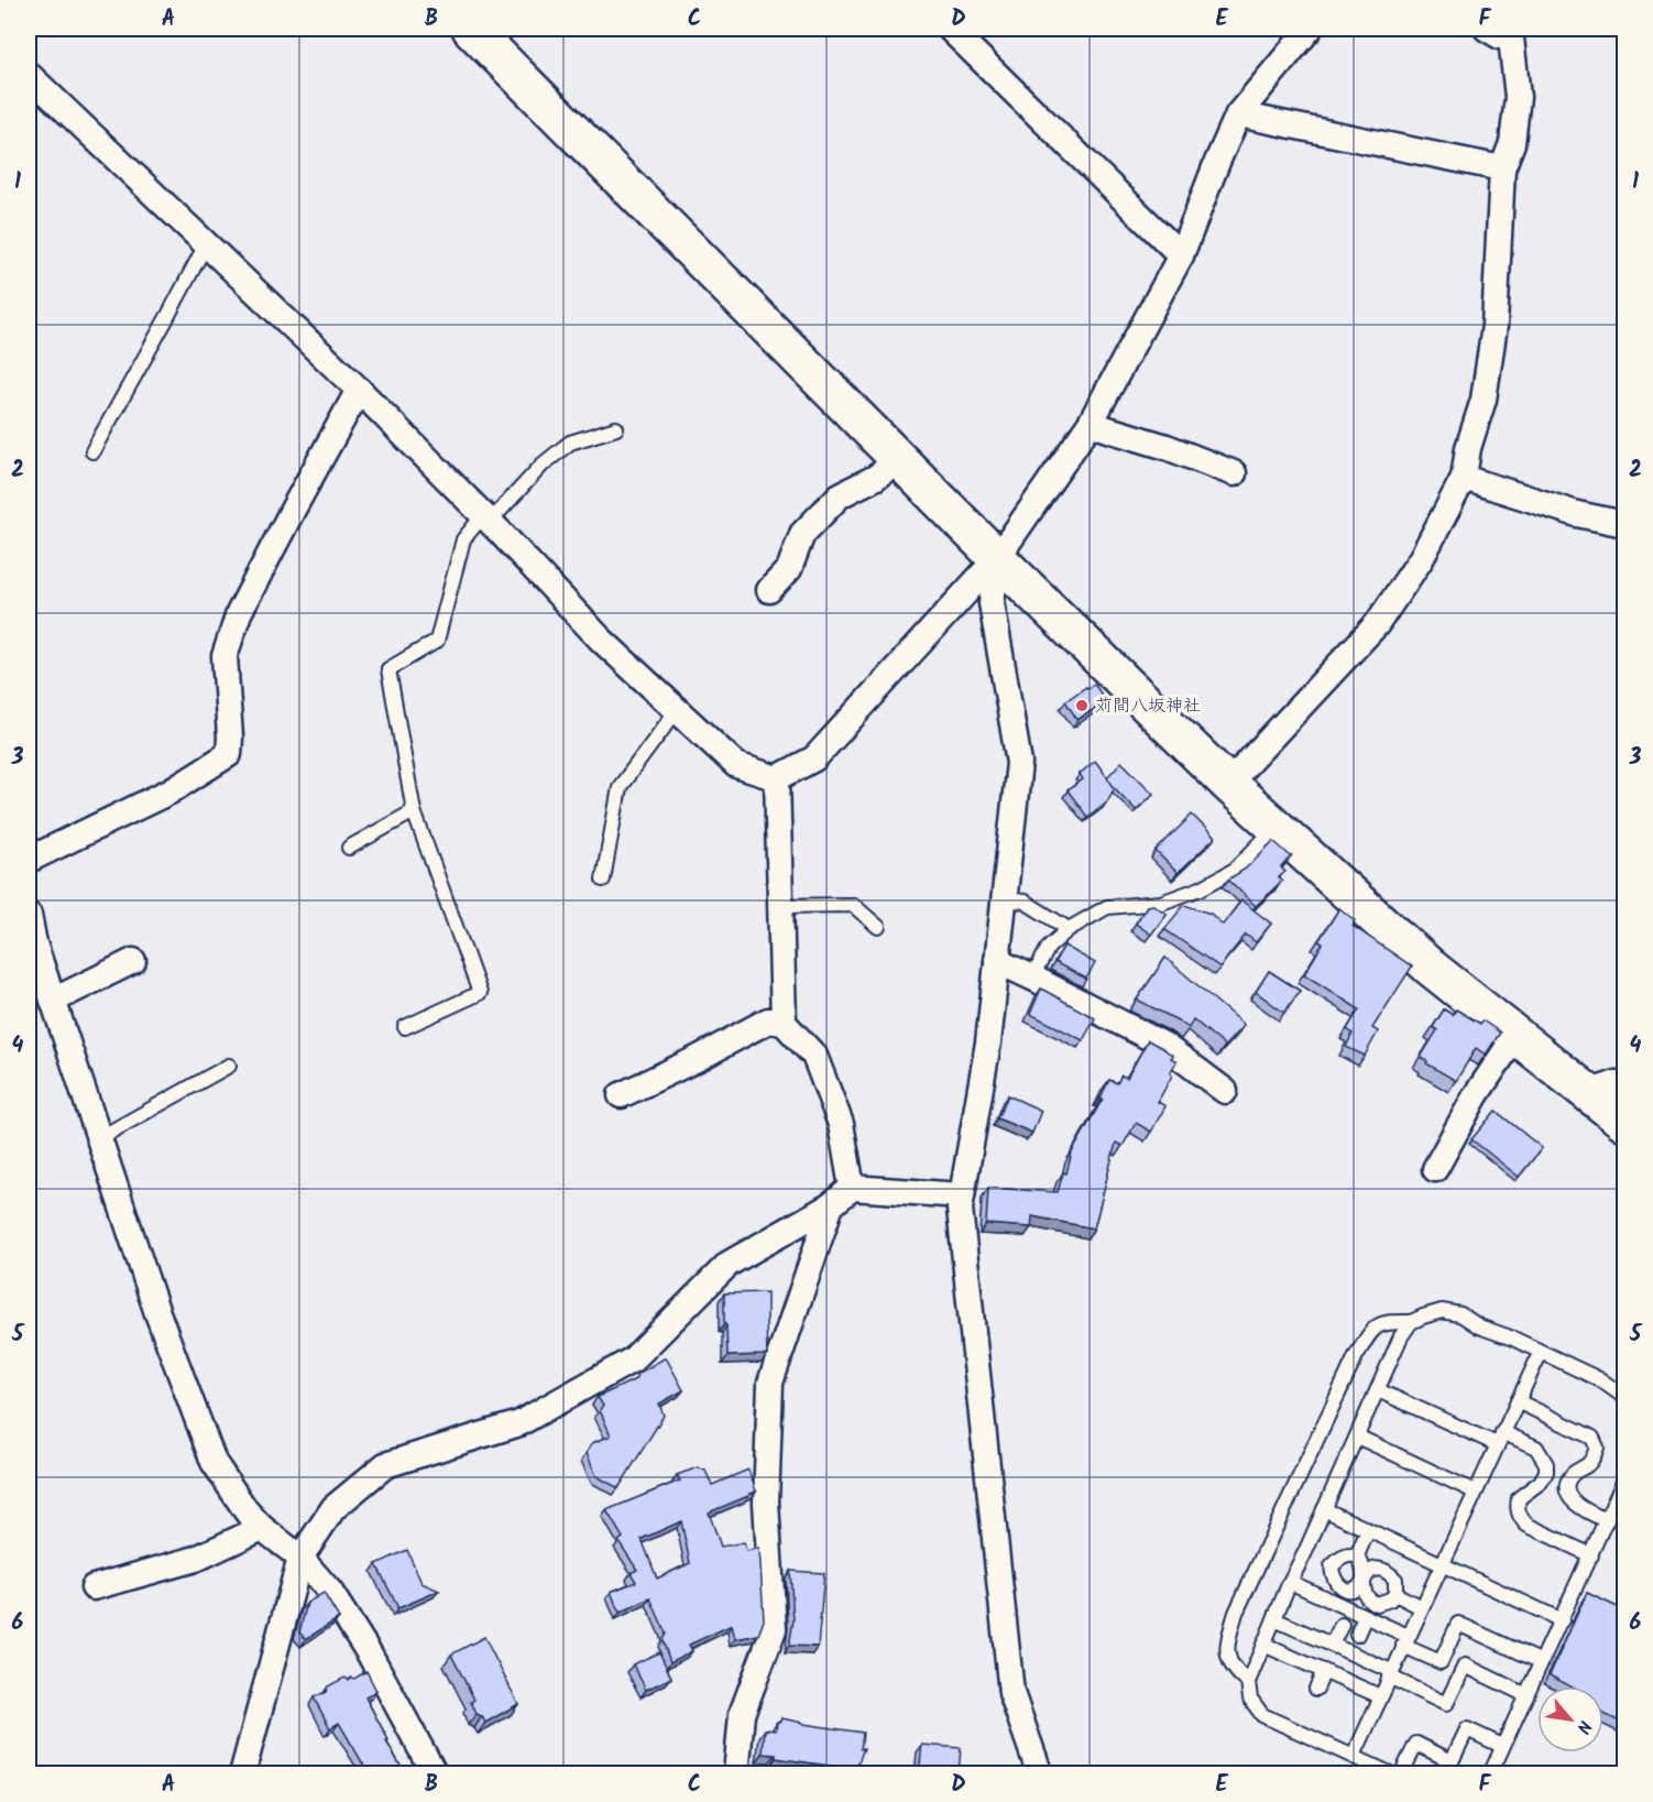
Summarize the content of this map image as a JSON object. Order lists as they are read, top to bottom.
{
  "places": ["苅間八坂神社"],
  "north": "bottom right",
  "grid": {
    "columns": [
      "A",
      "B",
      "C",
      "D",
      "E",
      "F"
    ],
    "rows": [
      "1",
      "2",
      "3",
      "4",
      "5",
      "6"
    ]
  }
}
